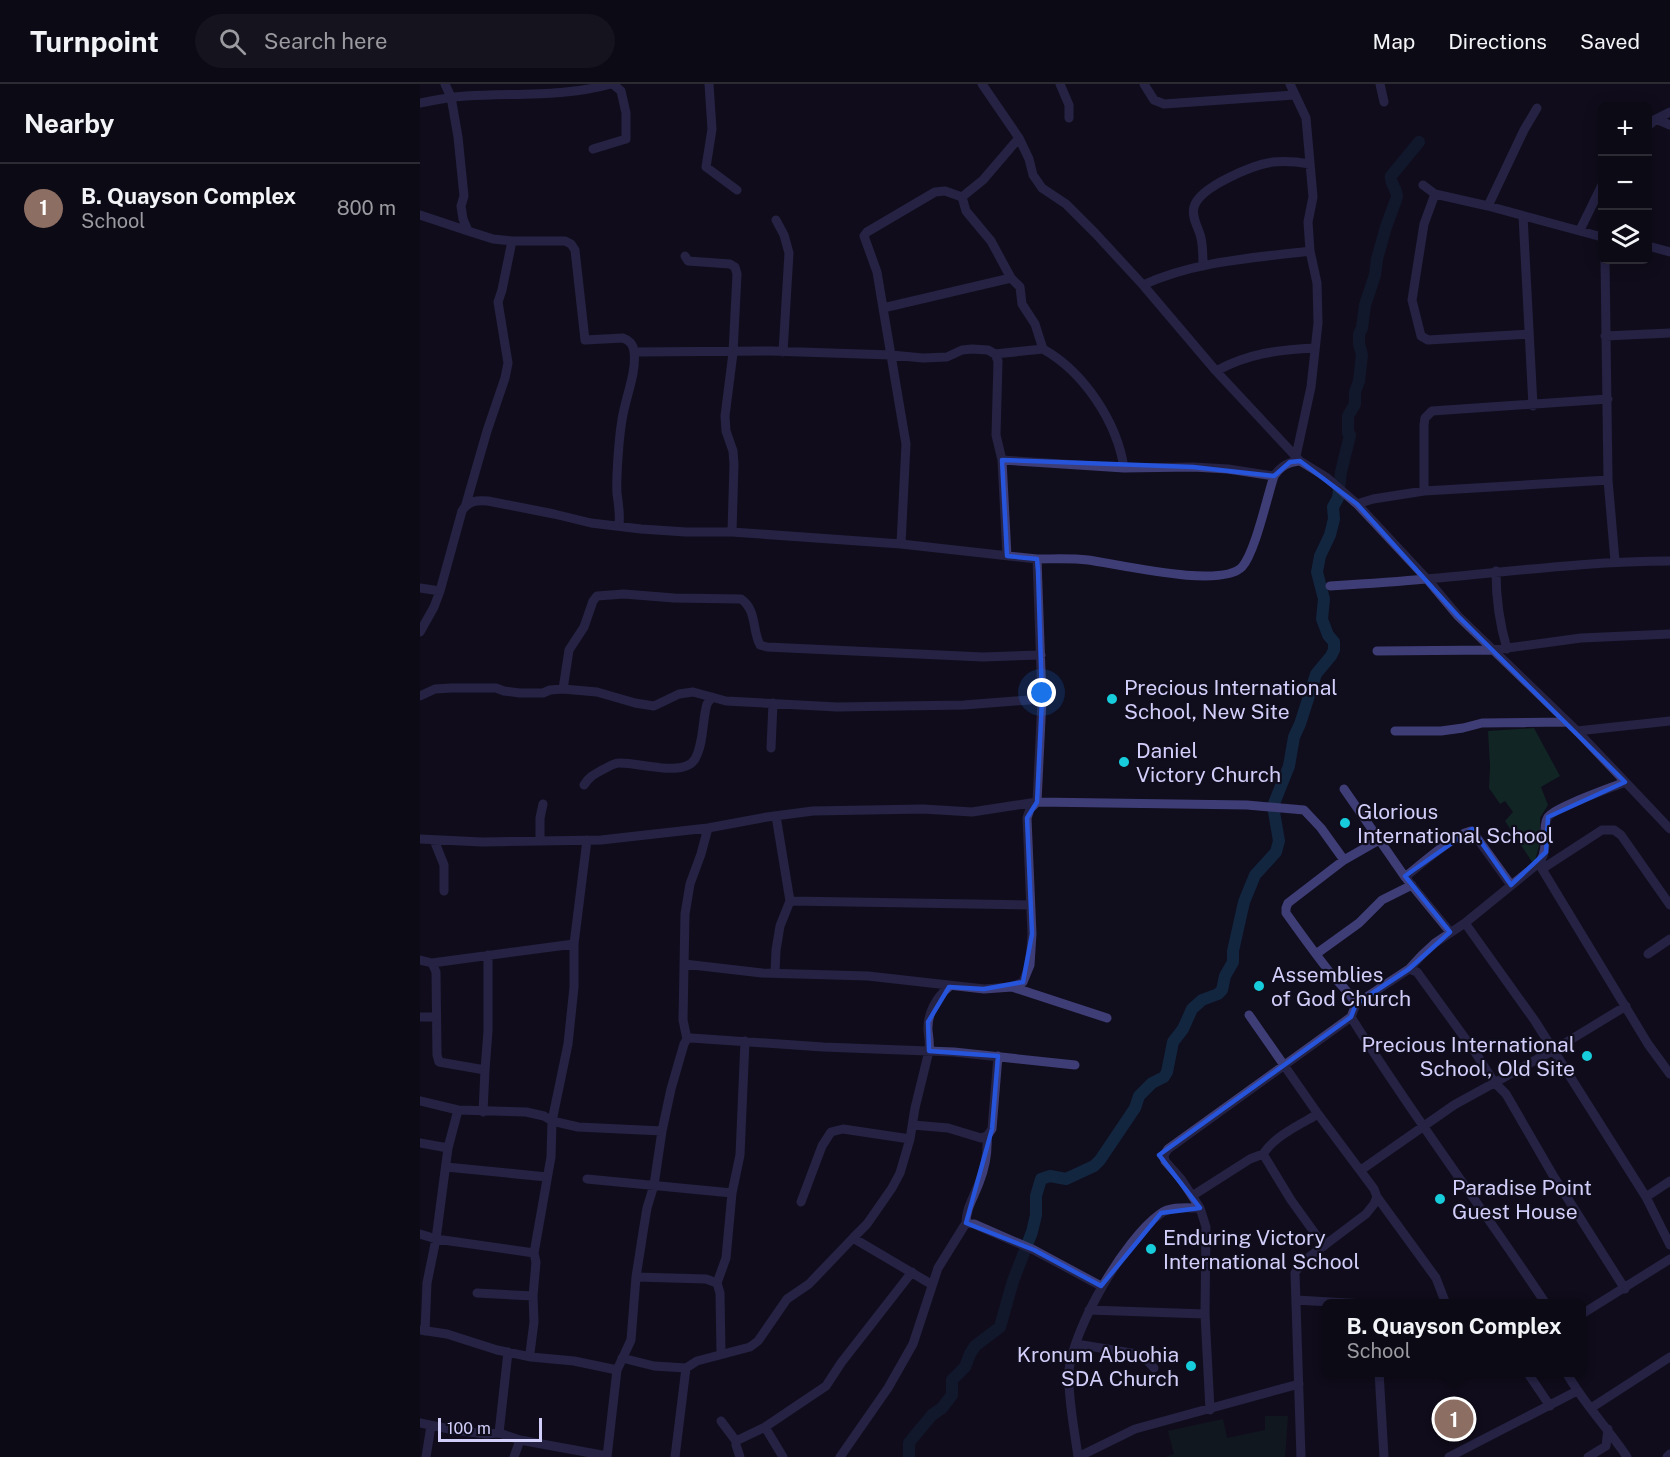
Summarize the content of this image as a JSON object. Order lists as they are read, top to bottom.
{
  "places": [
    "Precious International School, New Site",
    "Daniel Victory Church",
    "Glorious International School",
    "Assemblies of God Church",
    "Precious International School, Old Site",
    "Paradise Point Guest House",
    "Enduring Victory International School",
    "Kronum Abuohia SDA Church"
  ],
  "scale_bar": "100 m",
  "page": {
    "header": "Turnpoint",
    "search": "Search here",
    "nav": ["Map", "Directions", "Saved"],
    "heading": "Nearby",
    "map_buttons": ["+", "−"],
    "list": [
      {
        "mark": "1",
        "name": "B. Quayson Complex",
        "note": "School",
        "value": "800 m"
      }
    ],
    "popup": ["B. Quayson Complex", "School"],
    "pins": "1",
    "scale": "100 m"
  }
}
